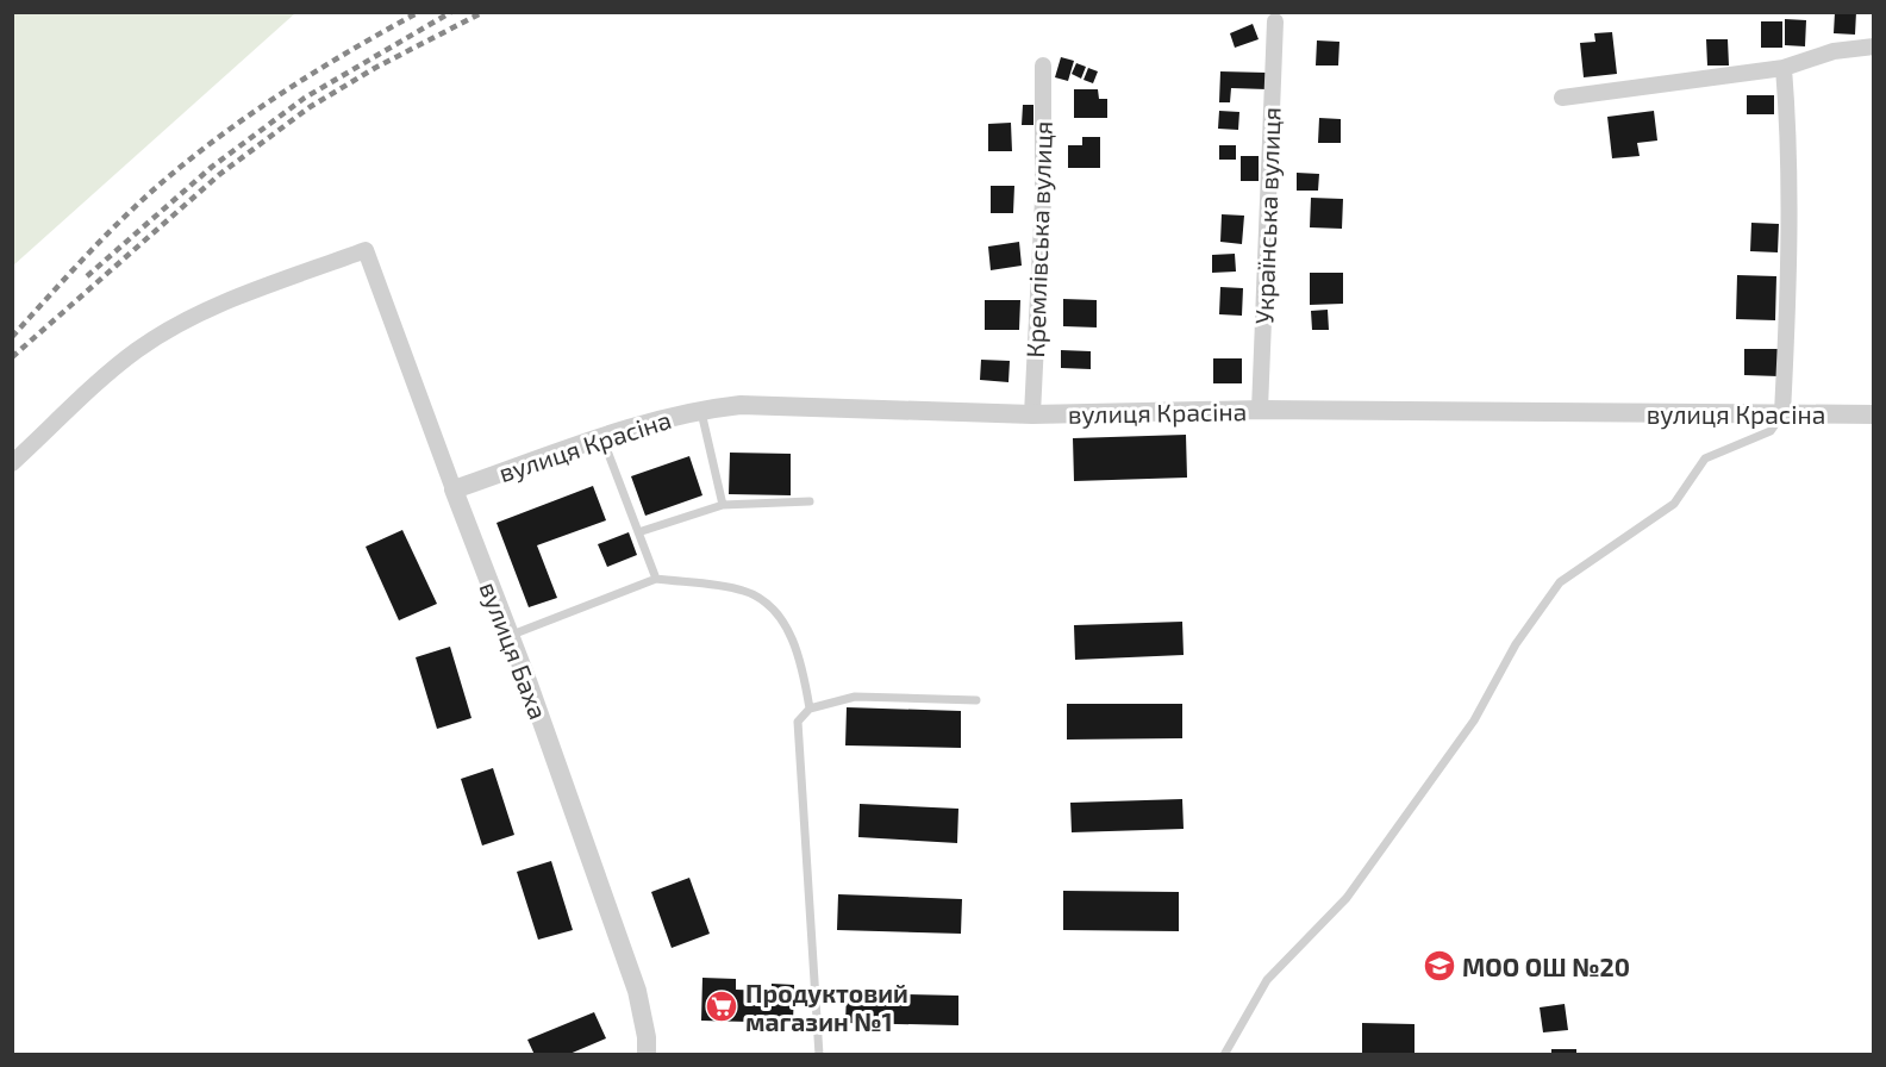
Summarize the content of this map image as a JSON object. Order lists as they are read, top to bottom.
{
  "streets": {
    "street": [
      "Українська вулиця",
      "Кремлівська вулиця",
      "вулиця Красіна",
      "вулиця Баха"
    ]
  },
  "crossings": [
    ["Українська вулиця", "вулиця Красіна"],
    ["Кремлівська вулиця", "вулиця Красіна"],
    ["вулиця Красіна", "вулиця Баха"]
  ],
  "places": {
    "school or university": ["МОО ОШ №20"],
    "supermarket": ["Продуктовий магазин №1"]
  }
}
